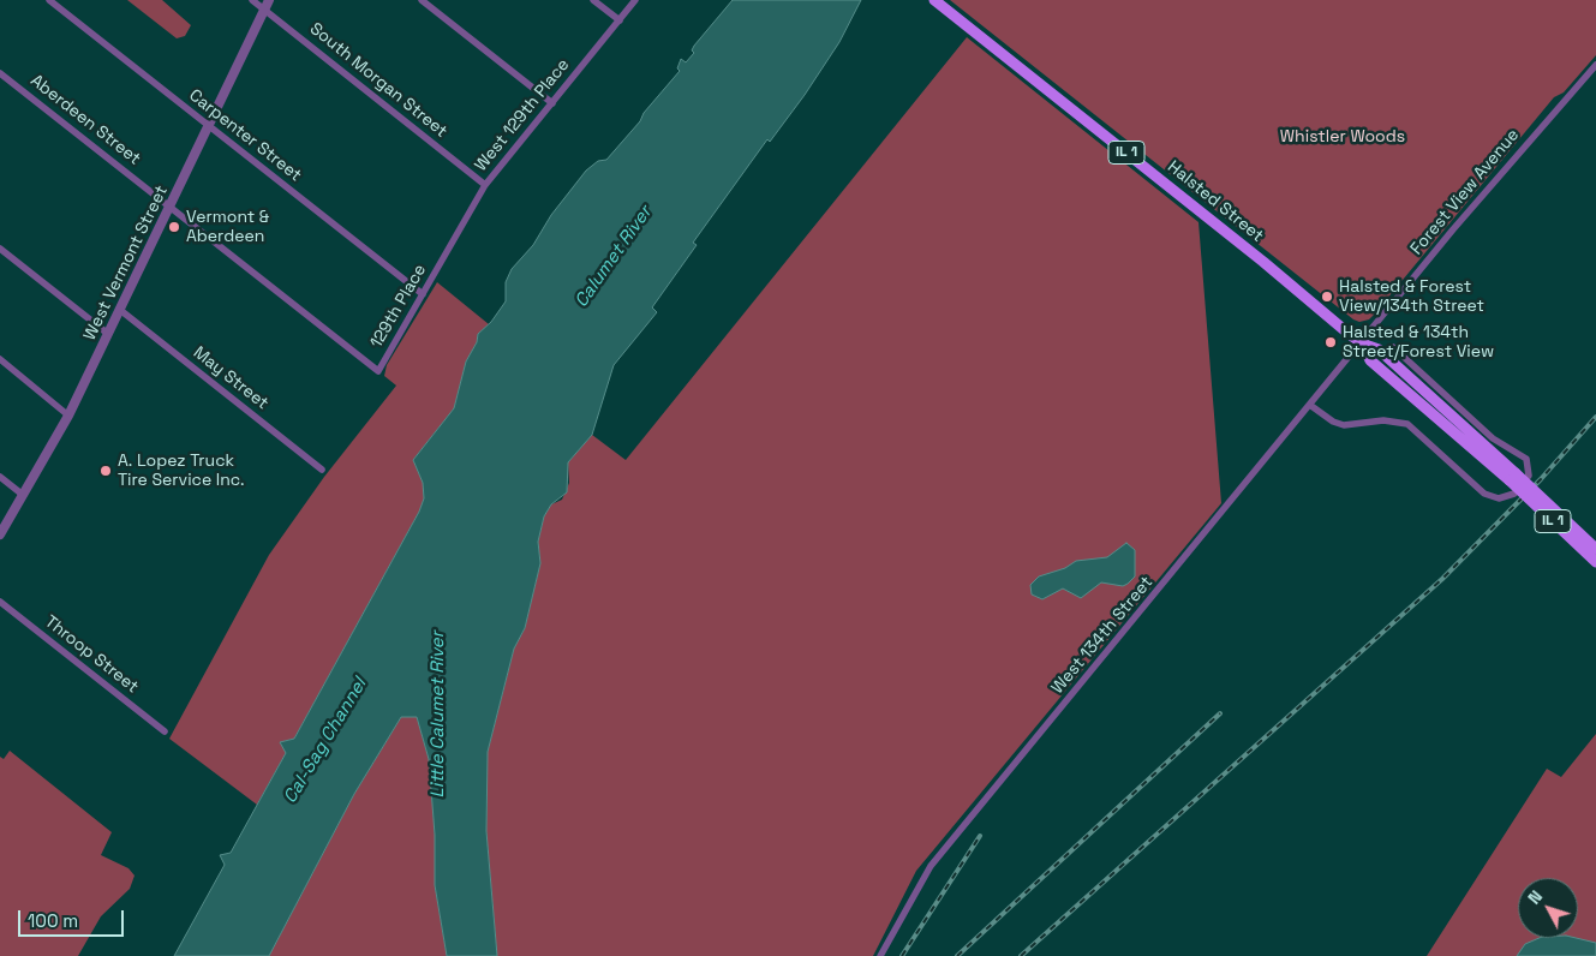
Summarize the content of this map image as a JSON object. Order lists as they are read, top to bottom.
{
  "streets": {
    "main road": ["IL 1", "Halsted Street"],
    "street": [
      "South Morgan Street",
      "West 129th Place",
      "Aberdeen Street",
      "Carpenter Street",
      "Forest View Avenue",
      "West Vermont Street",
      "129th Place",
      "May Street",
      "West 134th Street",
      "Throop Street"
    ]
  },
  "crossings": [
    ["South Morgan Street", "West 129th Place"],
    ["South Morgan Street", "West Vermont Street"],
    ["West 129th Place", "129th Place"],
    ["Aberdeen Street", "West Vermont Street"],
    ["Aberdeen Street", "129th Place"],
    ["Carpenter Street", "West Vermont Street"],
    ["Carpenter Street", "129th Place"],
    ["Forest View Avenue", "Halsted Street"],
    ["Forest View Avenue", "West 134th Street"],
    ["Halsted Street", "West 134th Street"],
    ["West Vermont Street", "May Street"]
  ],
  "water": ["Calumet River", "Little Calumet River", "Cal-Sag Channel"],
  "parks": ["Whistler Woods"],
  "places": [
    "Vermont & Aberdeen",
    "Halsted & Forest View/134th Street",
    "Halsted & 134th Street/Forest View",
    "A. Lopez Truck Tire Service Inc."
  ],
  "scale_bar": "100 m",
  "north": "top left"
}
